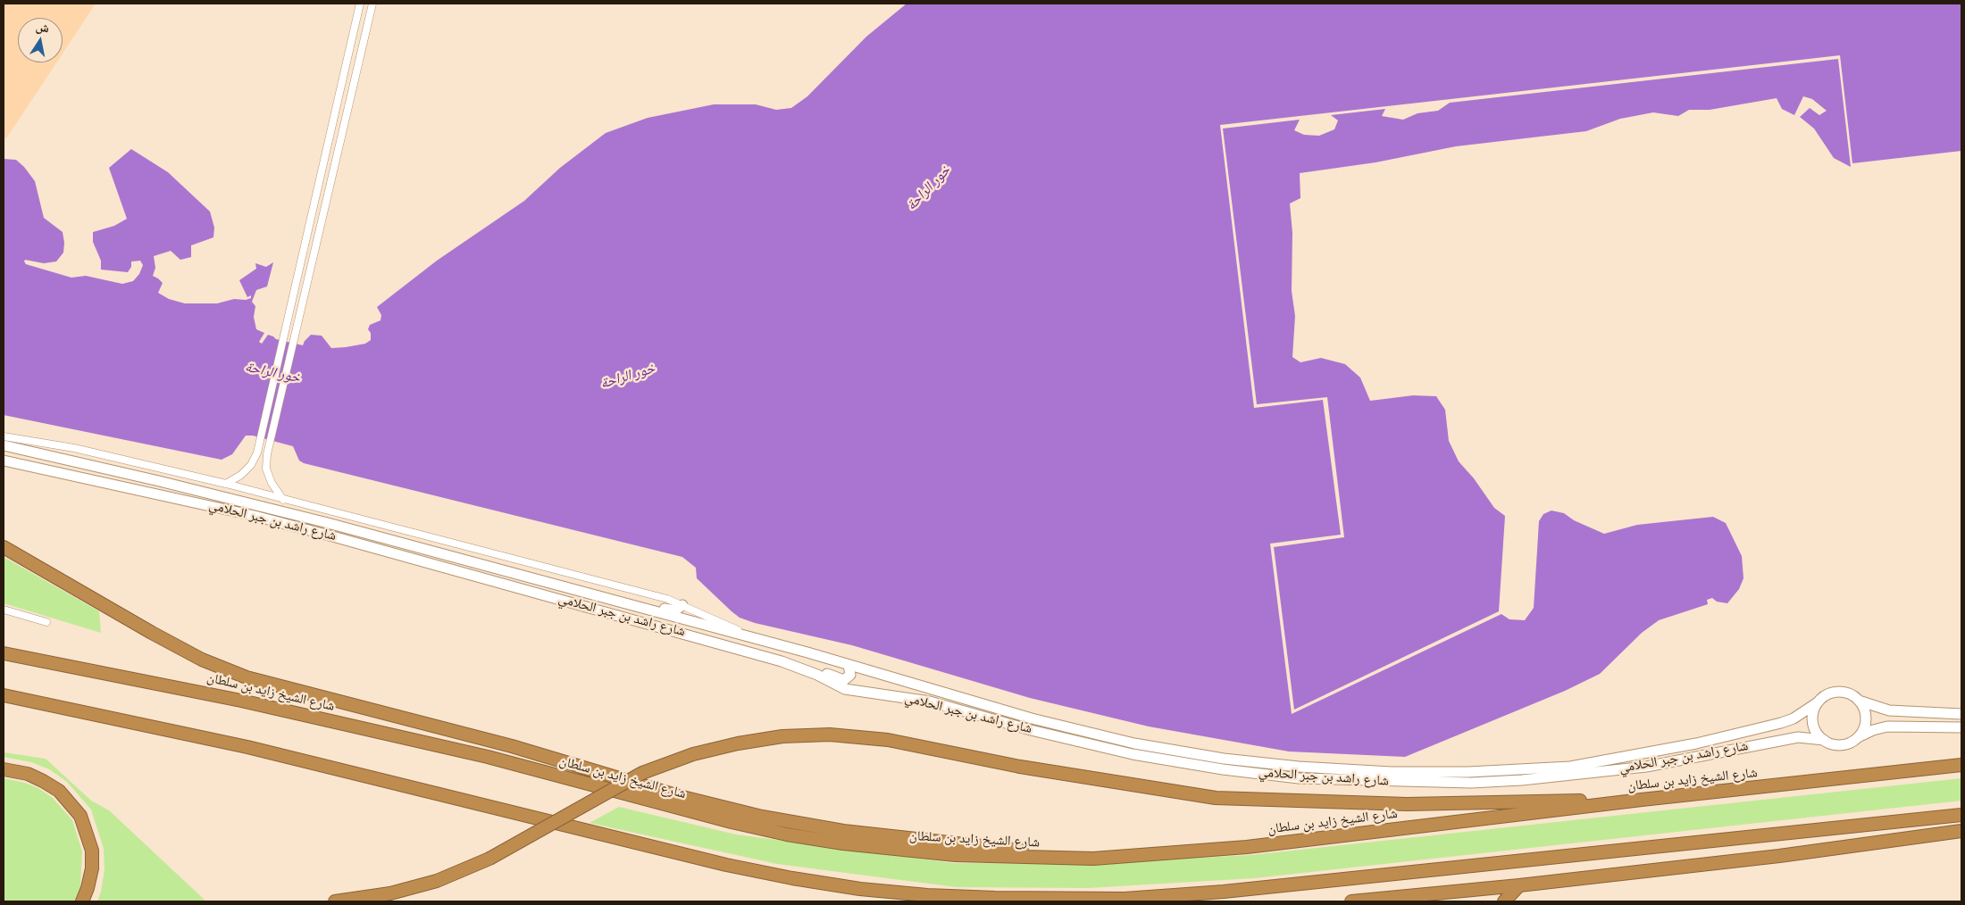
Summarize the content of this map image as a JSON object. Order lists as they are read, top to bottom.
{
  "streets": {
    "highway": ["شارع الشيخ زايد بن سلطان"],
    "main road": ["شارع راشد بن جبر الحلامي"]
  },
  "water": ["خور الراحة"],
  "north": "top"
}
